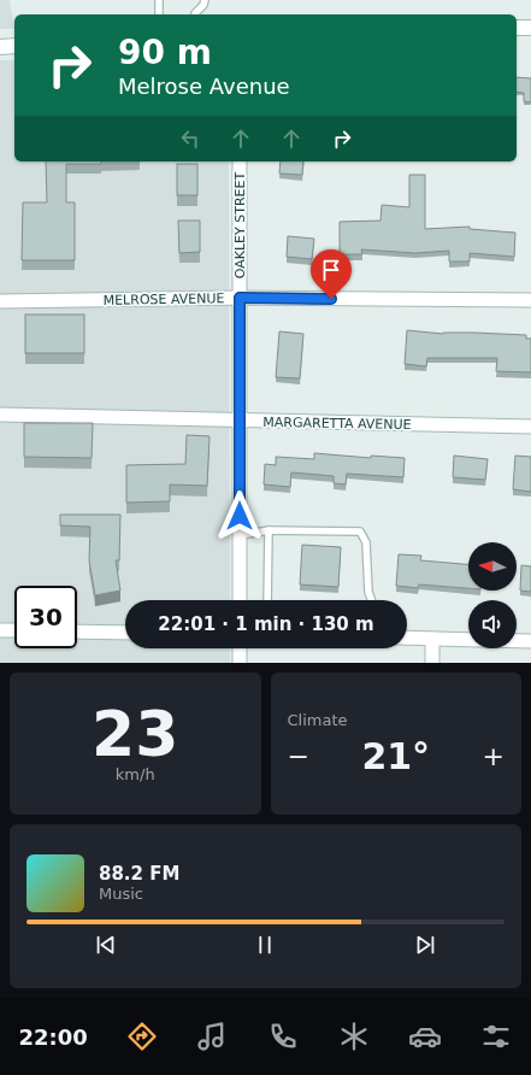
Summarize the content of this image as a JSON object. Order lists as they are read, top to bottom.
{
  "streets": {
    "street": ["OAKLEY STREET", "MELROSE AVENUE", "MARGARETTA AVENUE"]
  },
  "crossings": [
    ["OAKLEY STREET", "MELROSE AVENUE"],
    ["OAKLEY STREET", "MARGARETTA AVENUE"]
  ],
  "north": "left",
  "page": {
    "turn": ["90 m", "Melrose Avenue"],
    "limit": "30",
    "trip": "22:01 · 1 min · 130 m",
    "tile": [
      ["23", "km/h"],
      "Climate"
    ],
    "heat": ["−", "21°", "+"],
    "song": ["88.2 FM", "Music"],
    "tabs": "22:00"
  }
}
